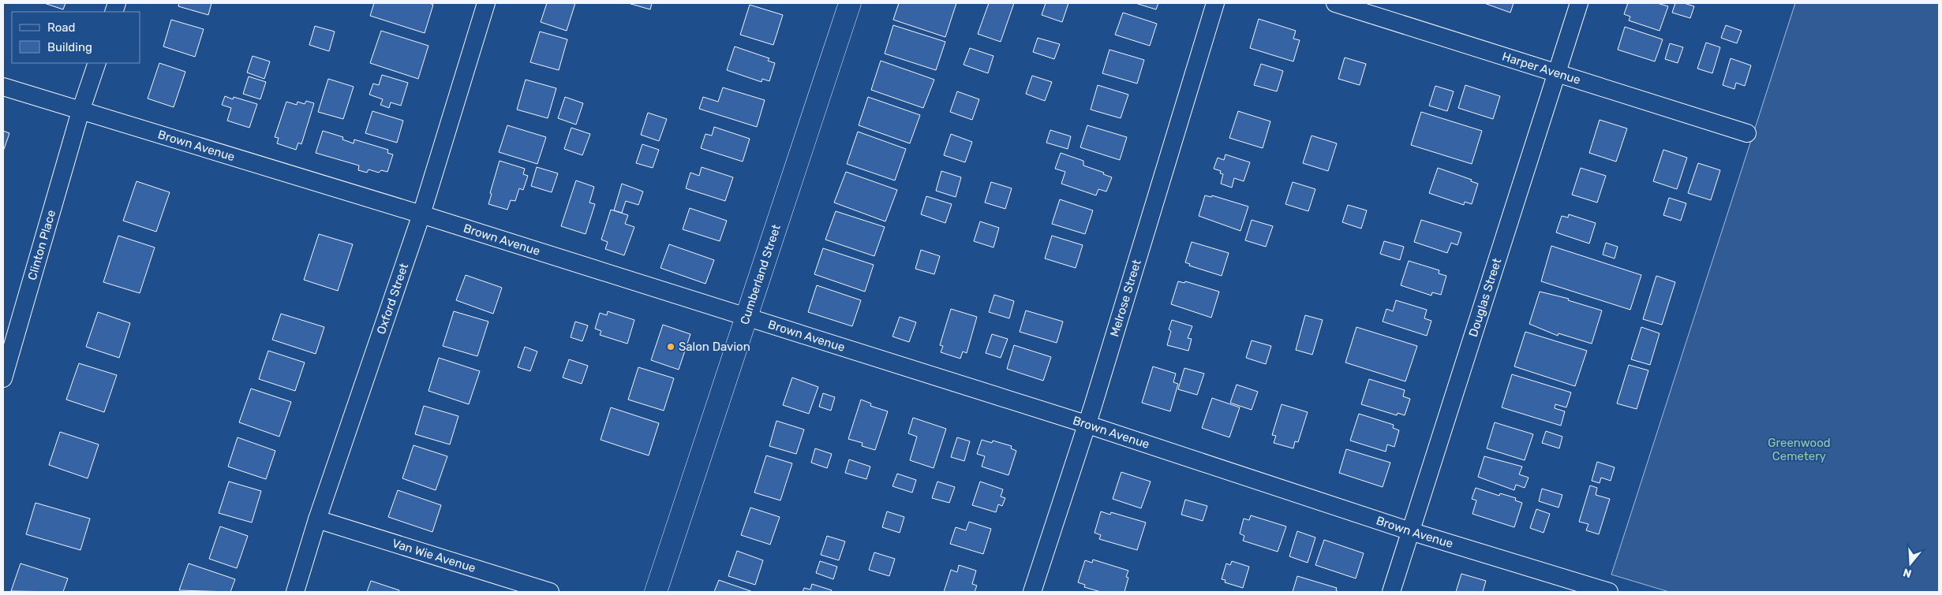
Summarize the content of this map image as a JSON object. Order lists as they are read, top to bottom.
{
  "streets": {
    "street": [
      "Harper Avenue",
      "Brown Avenue",
      "Clinton Place",
      "Cumberland Street",
      "Douglas Street",
      "Oxford Street",
      "Melrose Street",
      "Van Wie Avenue"
    ]
  },
  "crossings": [
    ["Harper Avenue", "Douglas Street"],
    ["Brown Avenue", "Clinton Place"],
    ["Brown Avenue", "Cumberland Street"],
    ["Brown Avenue", "Douglas Street"],
    ["Brown Avenue", "Oxford Street"],
    ["Brown Avenue", "Melrose Street"],
    ["Oxford Street", "Van Wie Avenue"]
  ],
  "parks": ["Greenwood Cemetery"],
  "places": ["Salon Davion"],
  "legend": ["Road", "Building"],
  "north": "bottom"
}
